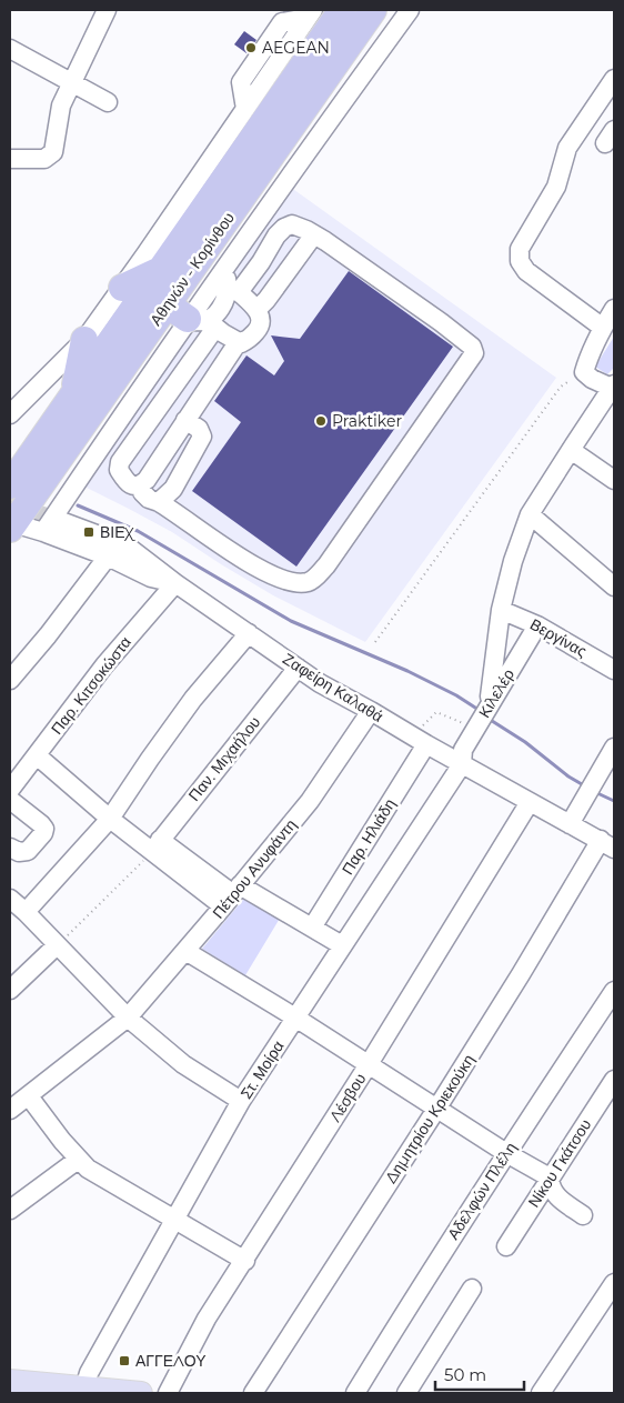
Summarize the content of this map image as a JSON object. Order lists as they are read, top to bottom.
{
  "streets": {
    "highway": ["Αθηνών - Κορίνθου"],
    "street": [
      "Βεργίνας",
      "Παρ. Κιτσοκώστα",
      "Ζαφείρη Καλαθά",
      "Κιλελέρ",
      "Παν. Μιχαήλου",
      "Παρ. Ηλιάδη",
      "Πέτρου Ανυφάντη",
      "Στ. Μοίρα",
      "Λέσβου",
      "Δημητρίου Κριεκούκη",
      "Νίκου Γκάτσου",
      "Αδελφών Πλέλη"
    ]
  },
  "crossings": [
    ["Βεργίνας", "Κιλελέρ"],
    ["Παρ. Κιτσοκώστα", "Ζαφείρη Καλαθά"],
    ["Ζαφείρη Καλαθά", "Κιλελέρ"],
    ["Ζαφείρη Καλαθά", "Παν. Μιχαήλου"],
    ["Ζαφείρη Καλαθά", "Παρ. Ηλιάδη"],
    ["Ζαφείρη Καλαθά", "Πέτρου Ανυφάντη"],
    ["Ζαφείρη Καλαθά", "Στ. Μοίρα"],
    ["Ζαφείρη Καλαθά", "Λέσβου"],
    ["Ζαφείρη Καλαθά", "Δημητρίου Κριεκούκη"],
    ["Κιλελέρ", "Στ. Μοίρα"]
  ],
  "places": {
    "other": ["AEGEAN", "Praktiker"],
    "transit": ["ΒΙΕΧ", "ΑΓΓΕΛΟΥ"]
  },
  "scale_bar": "50 m"
}
